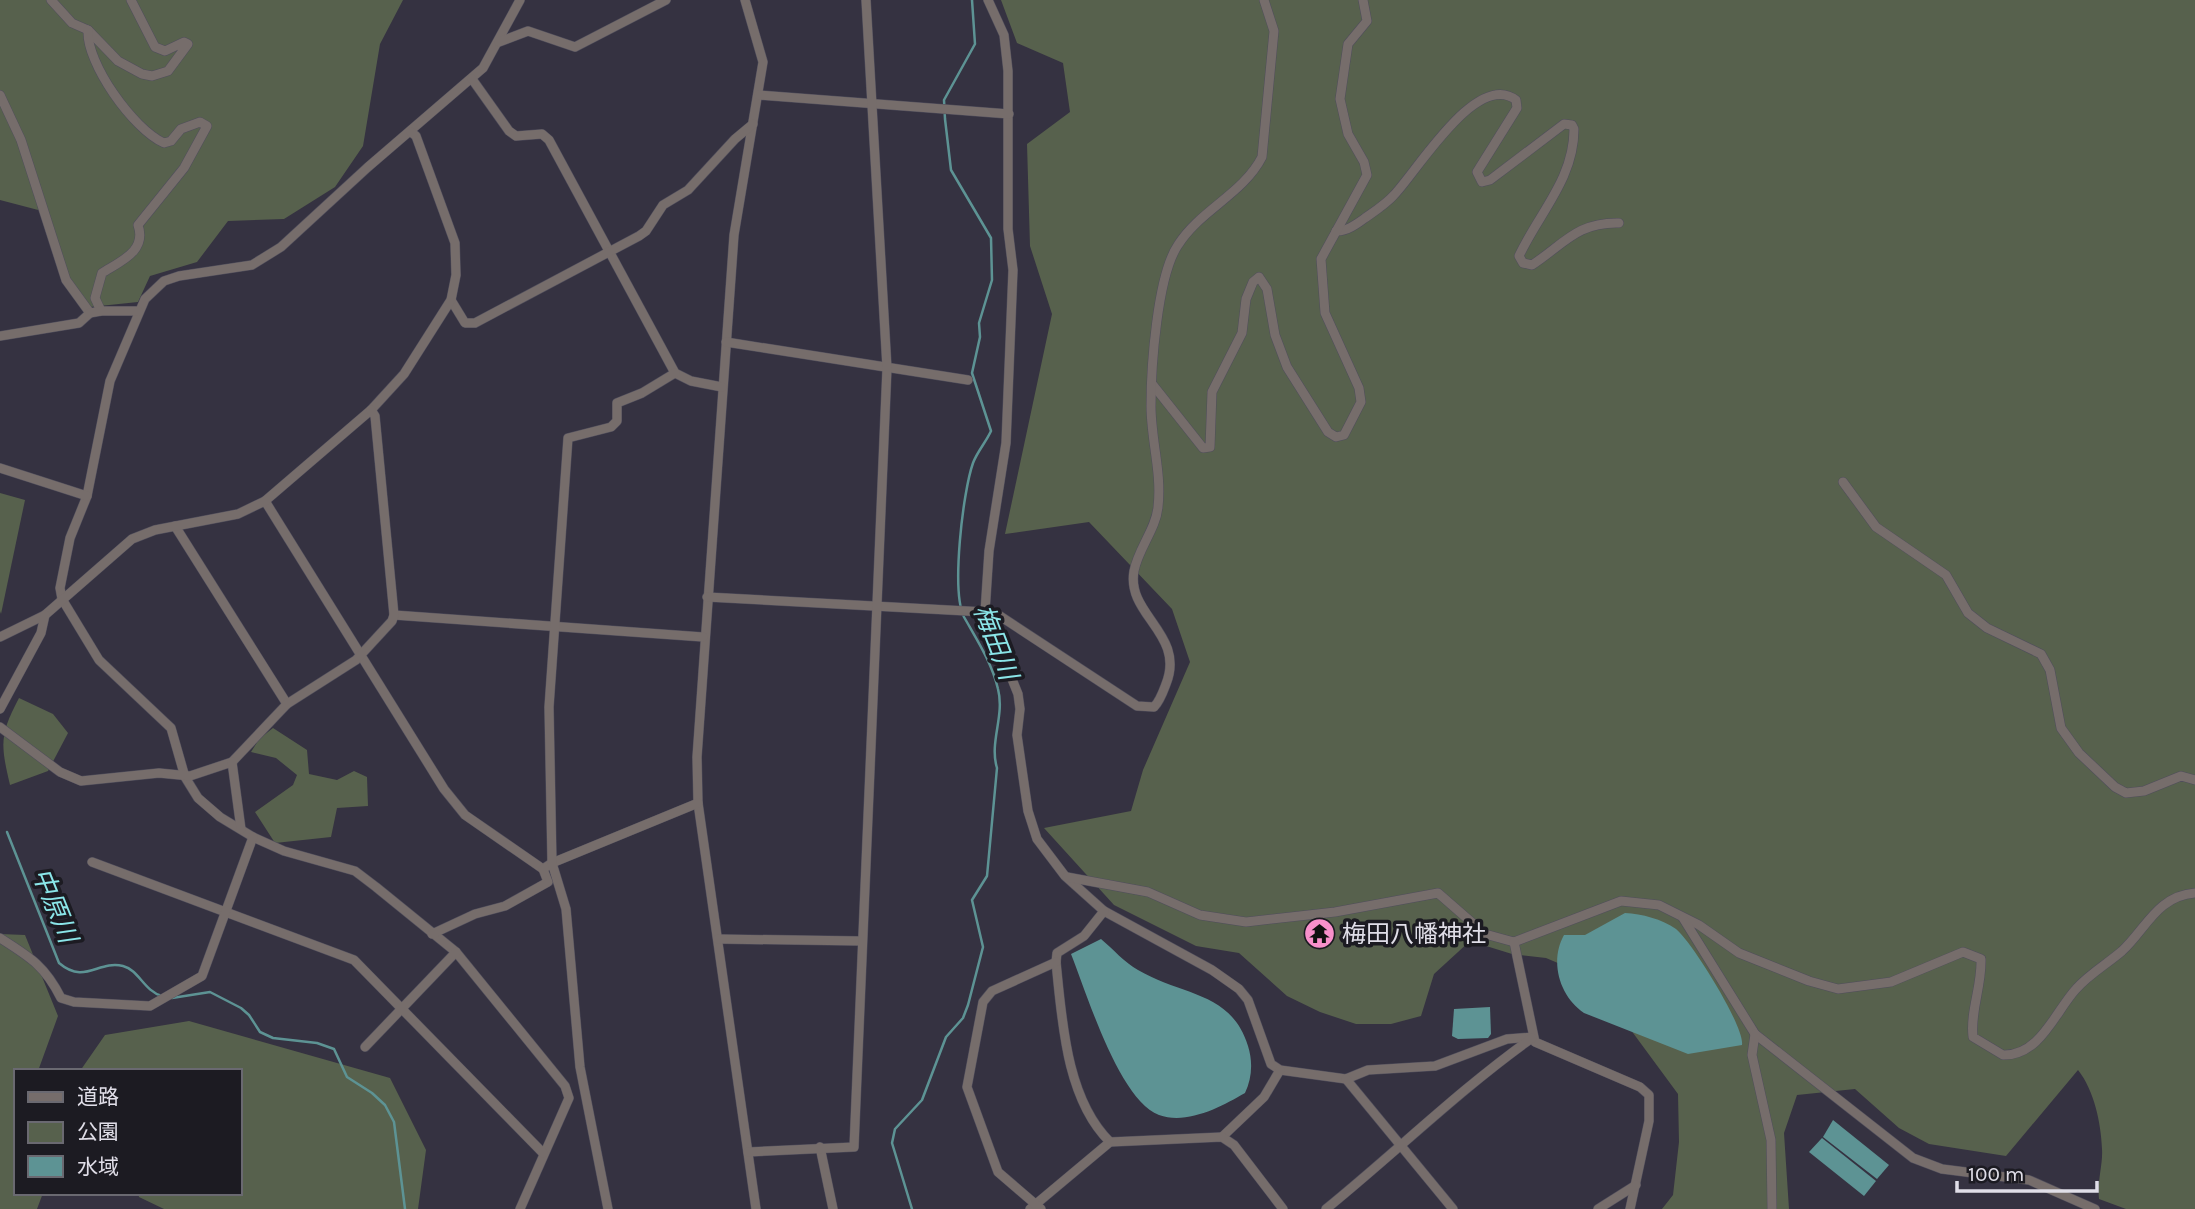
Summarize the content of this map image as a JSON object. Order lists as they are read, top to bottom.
{
  "water": ["梅田川", "中原川"],
  "places": {
    "temple": ["梅田八幡神社"]
  },
  "legend": ["道路", "公園", "水域"],
  "scale_bar": "100 m"
}
